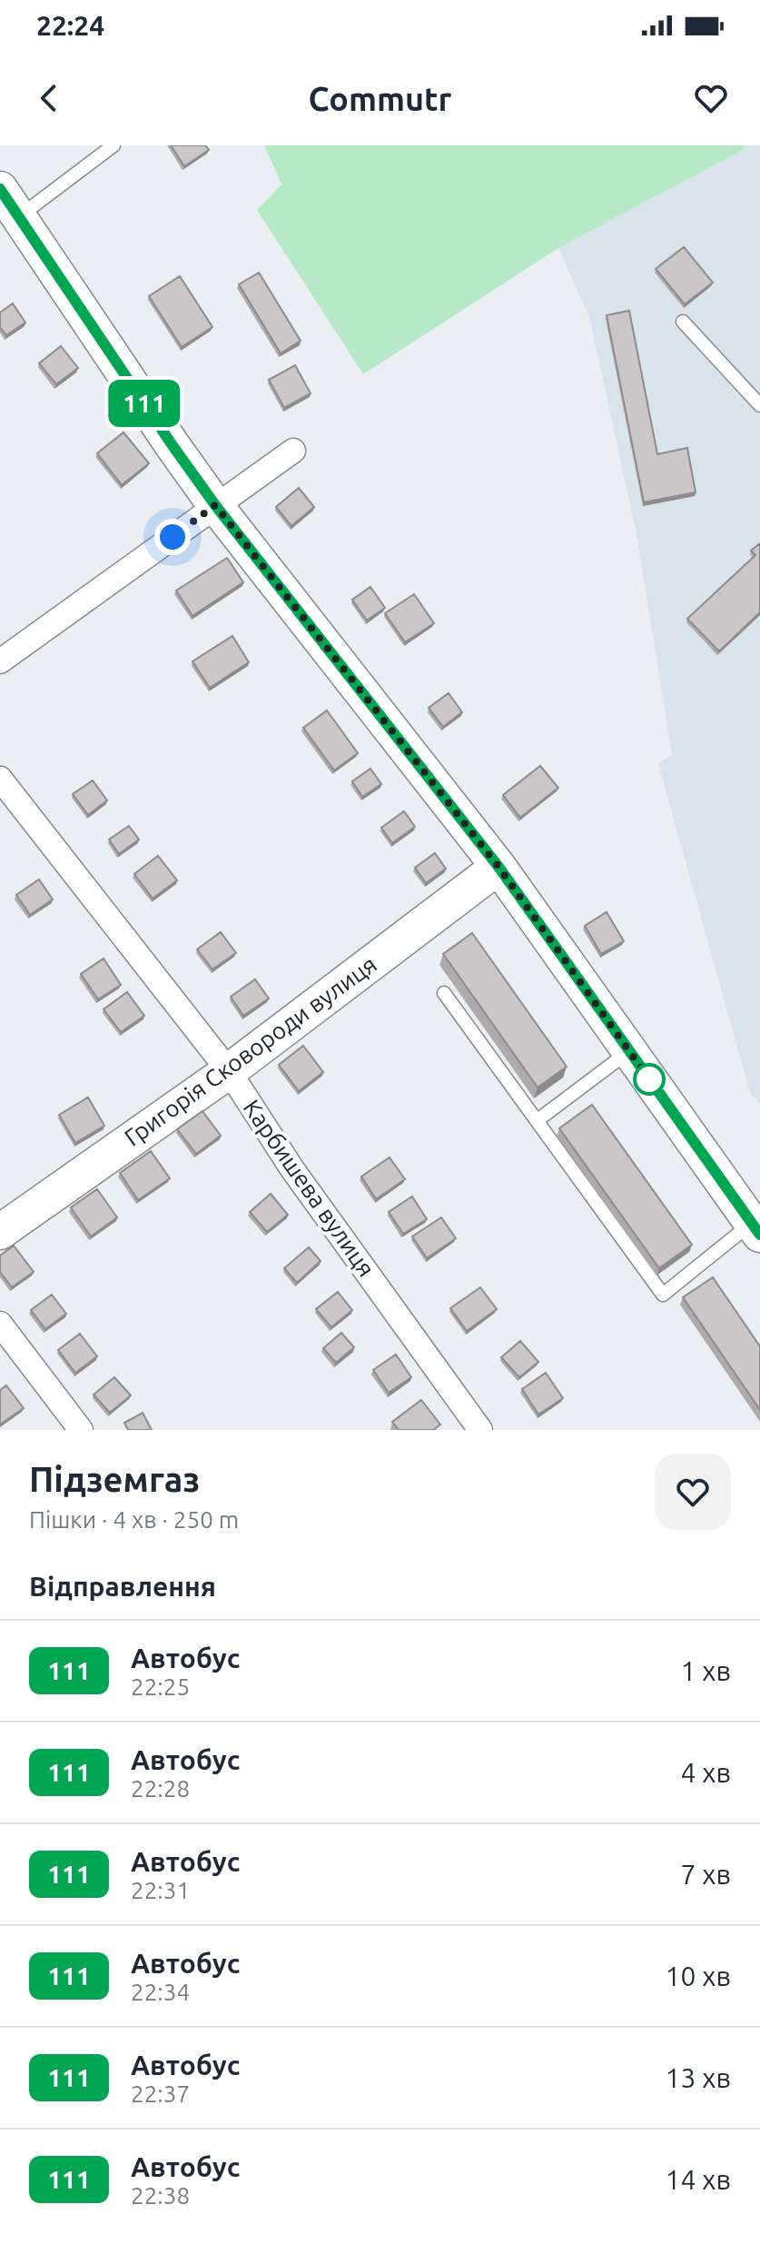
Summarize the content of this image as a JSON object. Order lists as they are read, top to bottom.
{
  "streets": {
    "street": ["Григорія Сковороди вулиця", "Карбишева вулиця"]
  },
  "crossings": [
    ["Григорія Сковороди вулиця", "Карбишева вулиця"]
  ],
  "lines": ["bus line 111"],
  "page": {
    "status": "22:24",
    "header": "Commutr",
    "on_map": "111",
    "heading": [
      ["Підземгаз", "Пішки · 4 хв · 250 m"],
      "Відправлення"
    ],
    "list": [
      {
        "mark": "111",
        "name": "Автобус",
        "note": "22:25",
        "value": "1 хв"
      },
      {
        "mark": "111",
        "name": "Автобус",
        "note": "22:28",
        "value": "4 хв"
      },
      {
        "mark": "111",
        "name": "Автобус",
        "note": "22:31",
        "value": "7 хв"
      },
      {
        "mark": "111",
        "name": "Автобус",
        "note": "22:34",
        "value": "10 хв"
      },
      {
        "mark": "111",
        "name": "Автобус",
        "note": "22:37",
        "value": "13 хв"
      },
      {
        "mark": "111",
        "name": "Автобус",
        "note": "22:38",
        "value": "14 хв"
      }
    ]
  }
}
